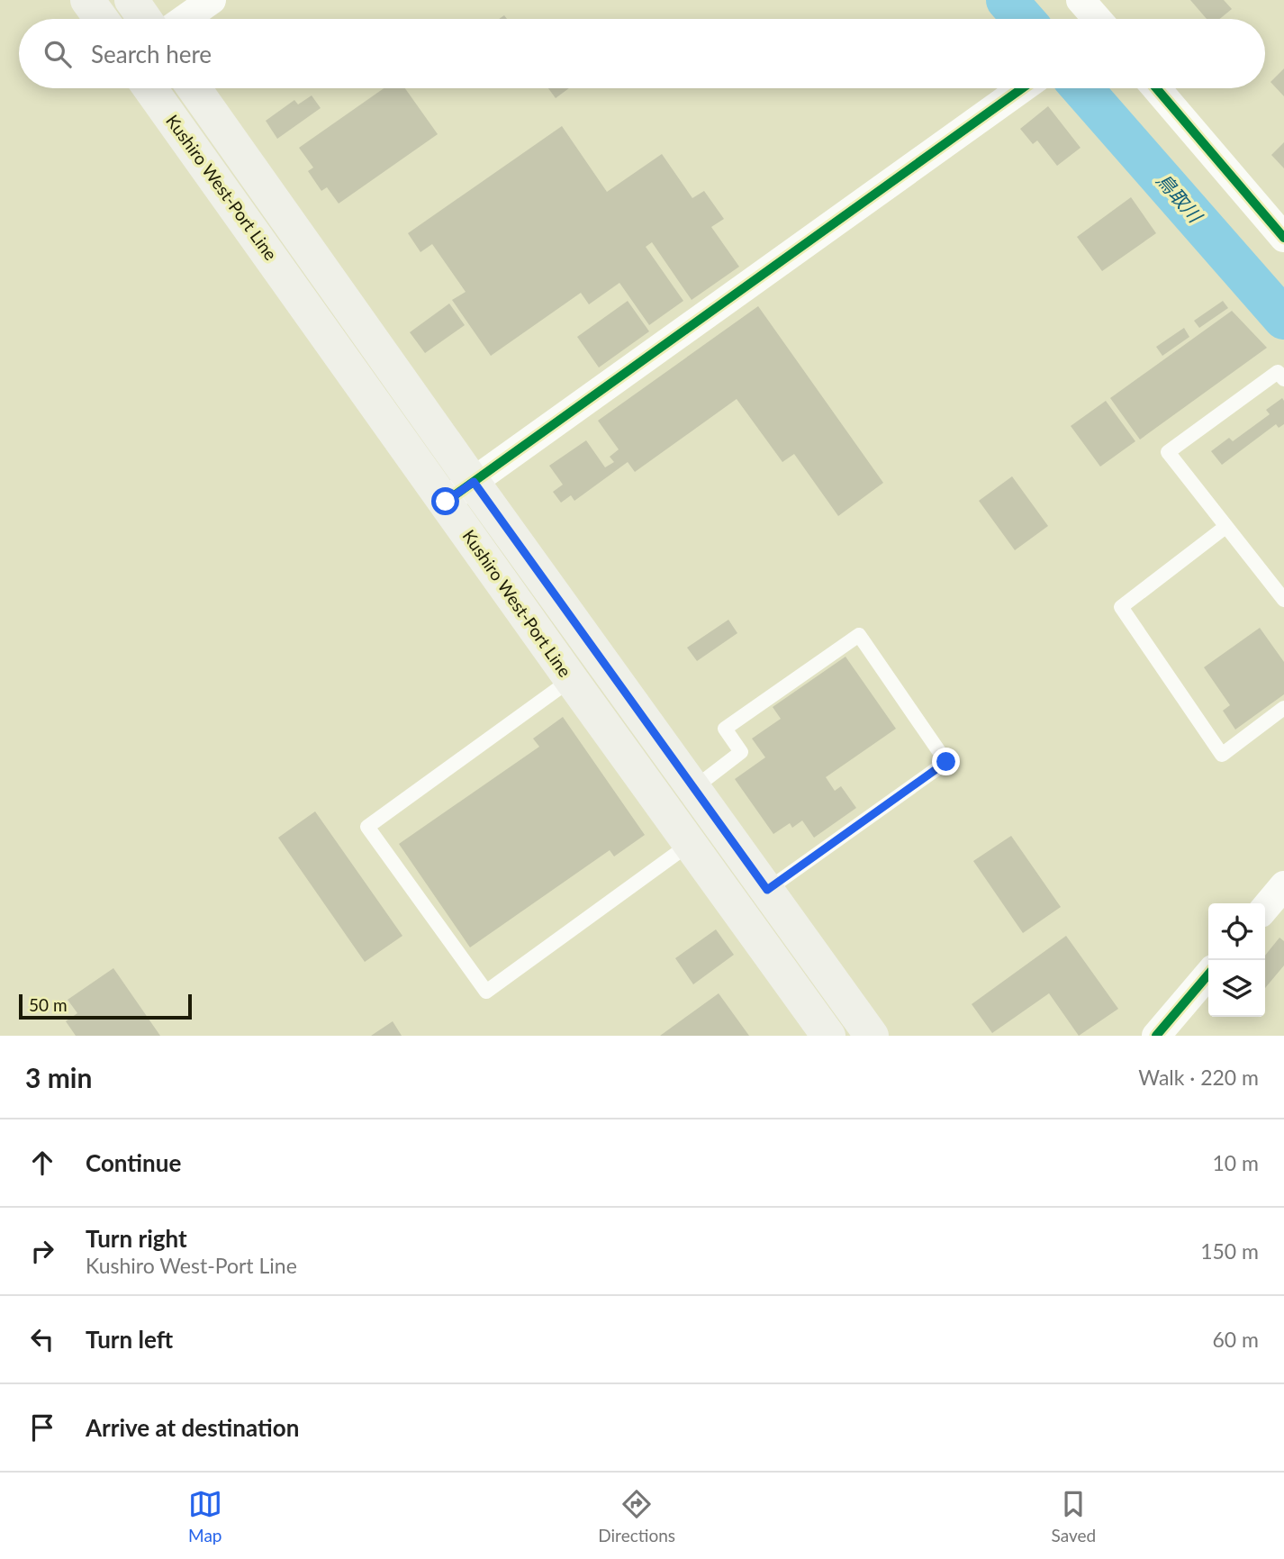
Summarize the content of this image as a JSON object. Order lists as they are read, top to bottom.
{
  "streets": {
    "main road": ["Kushiro West-Port Line"]
  },
  "water": ["鳥取川"],
  "scale_bar": "50 m",
  "page": {
    "search": "Search here",
    "scale": "50 m",
    "heading": ["3 min", "Walk · 220 m"],
    "list": [
      ["Continue", "10 m"],
      ["Turn right", "Kushiro West-Port Line", "150 m"],
      ["Turn left", "60 m"],
      "Arrive at destination"
    ],
    "nav": ["Map", "Directions", "Saved"]
  }
}
